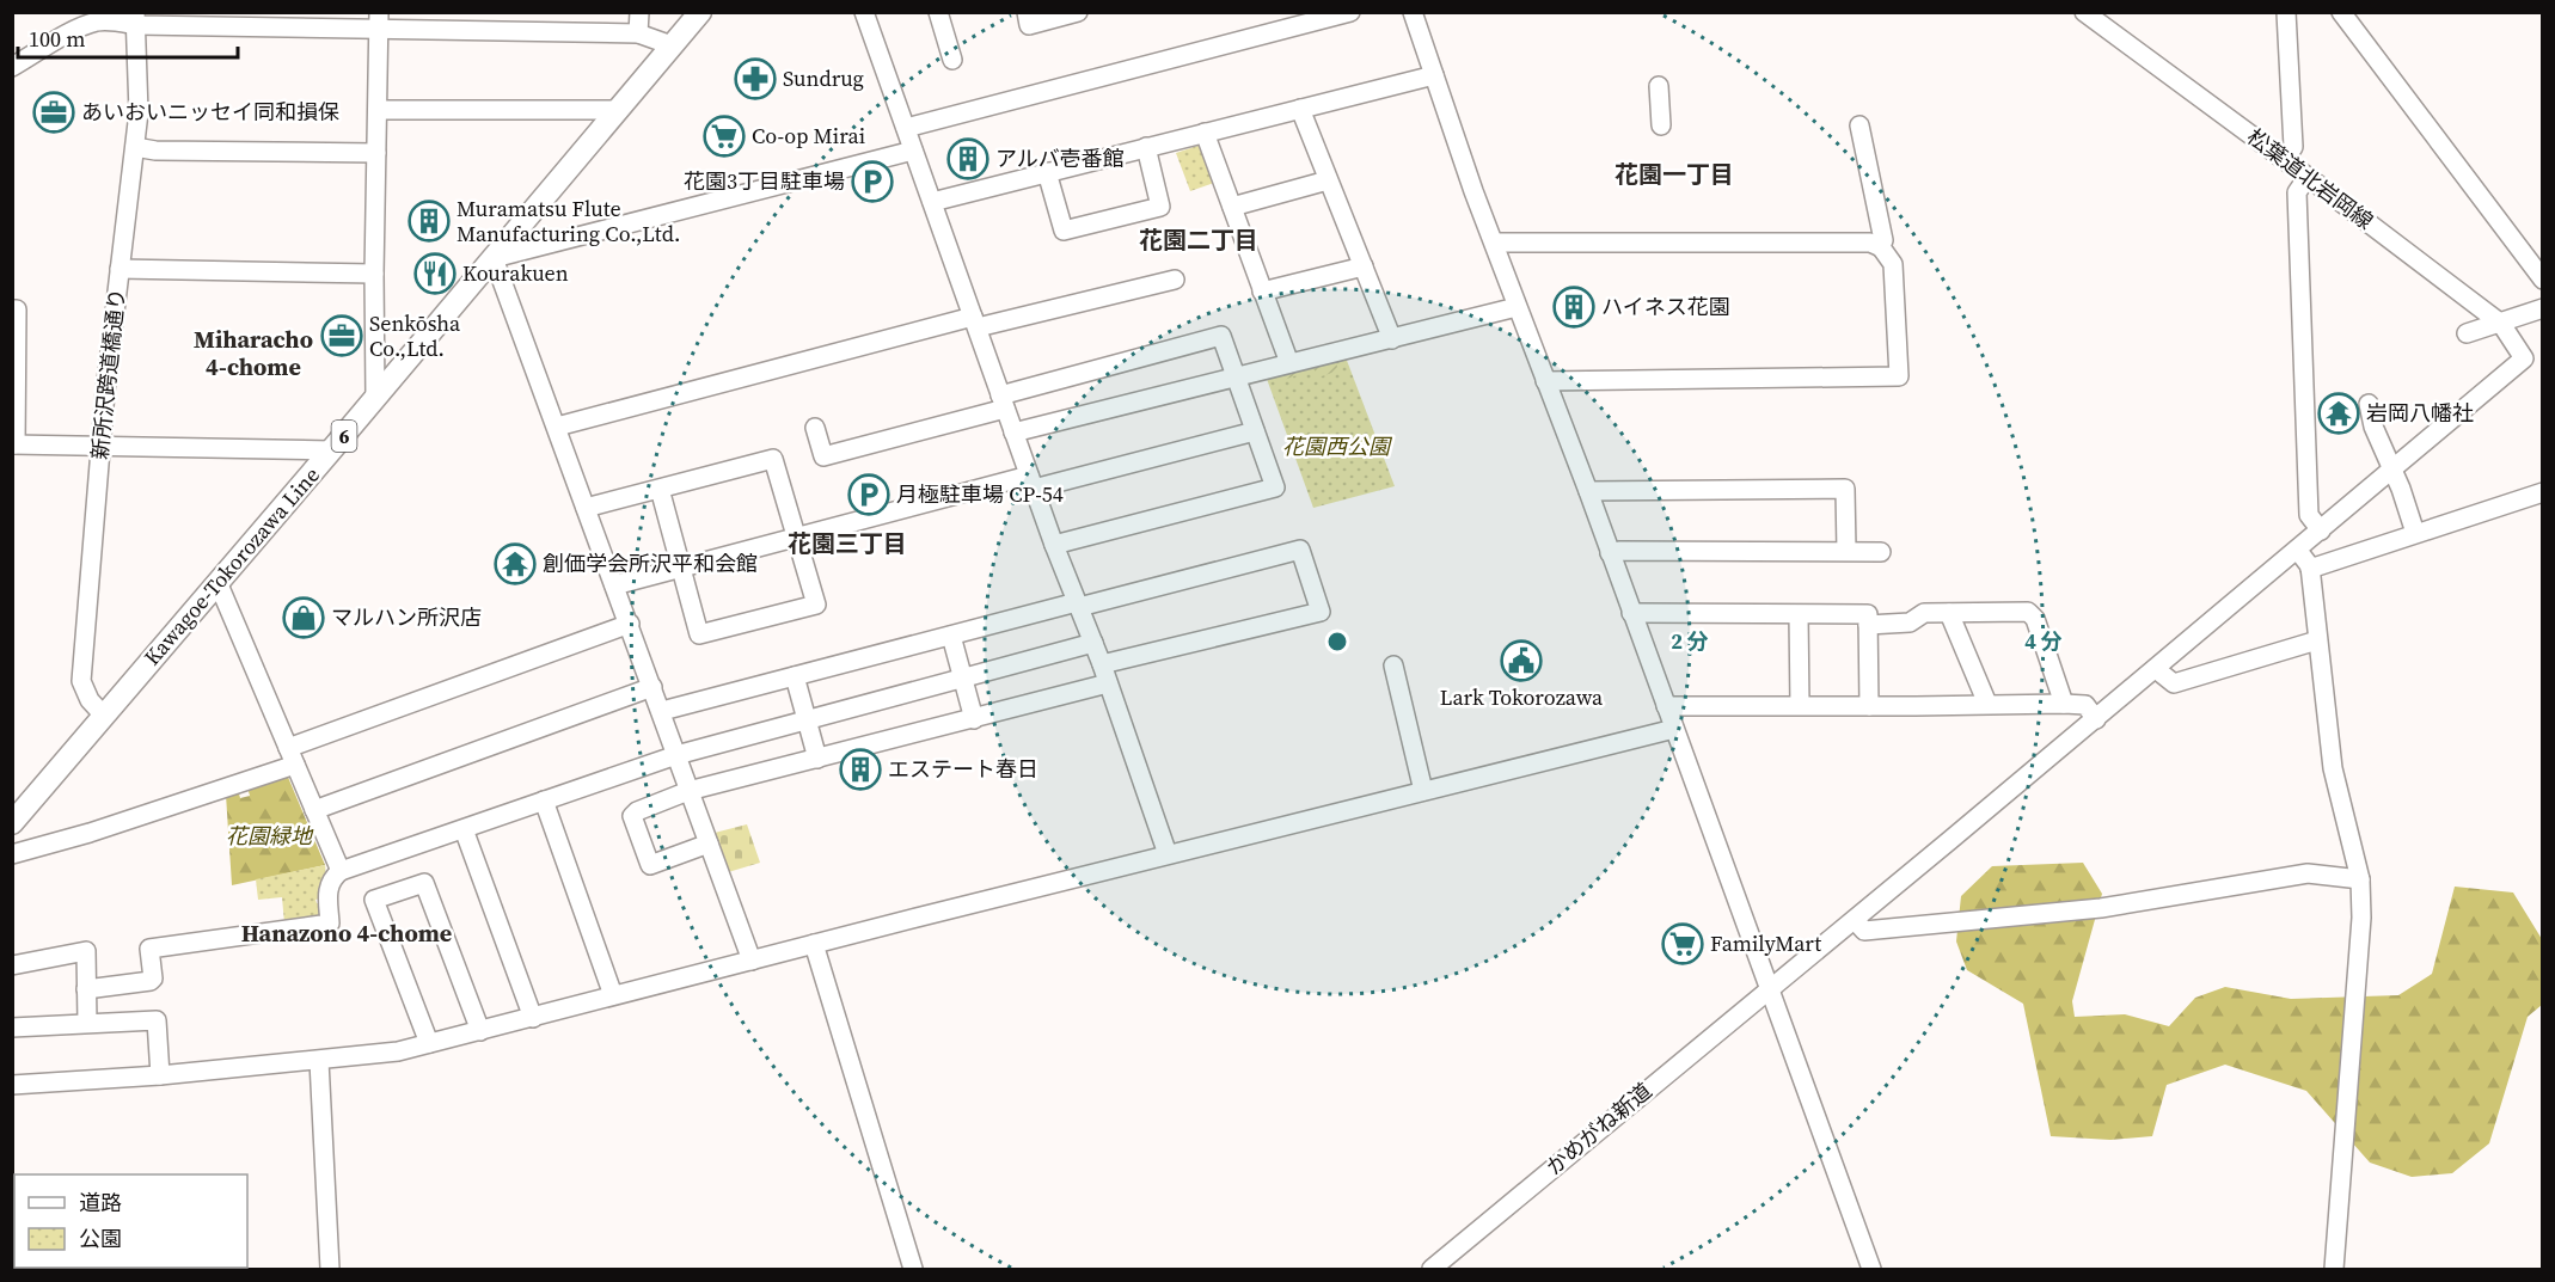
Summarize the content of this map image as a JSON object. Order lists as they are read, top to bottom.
{
  "streets": {
    "main road": ["6", "Kawagoe-Tokorozawa Line"],
    "street": ["松葉道北岩岡線", "新所沢跨道橋通り", "かめがね新道"]
  },
  "crossings": [
    ["松葉道北岩岡線", "かめがね新道"],
    ["新所沢跨道橋通り", "Kawagoe-Tokorozawa Line"]
  ],
  "districts": [
    "花園一丁目",
    "花園二丁目",
    "Miharacho 4-chome",
    "花園三丁目",
    "Hanazono 4-chome"
  ],
  "parks": ["花園西公園", "花園緑地"],
  "places": {
    "pharmacy": ["Sundrug"],
    "office": ["あいおいニッセイ同和損保", "Senkōsha Co.,Ltd."],
    "supermarket": ["Co-op Mirai", "FamilyMart"],
    "building": [
      "アルバ壱番館",
      "Muramatsu Flute Manufacturing Co.,Ltd.",
      "ハイネス花園",
      "エステート春日"
    ],
    "parking": ["花園3丁目駐車場", "月極駐車場 CP-54"],
    "restaurant": ["Kourakuen"],
    "temple": ["岩岡八幡社", "創価学会所沢平和会館"],
    "shop": ["マルハン所沢店"],
    "public building": ["Lark Tokorozawa"]
  },
  "legend": ["道路", "公園"],
  "scale_bar": "100 m",
  "rings": ["2 分", "4 分"]
}
